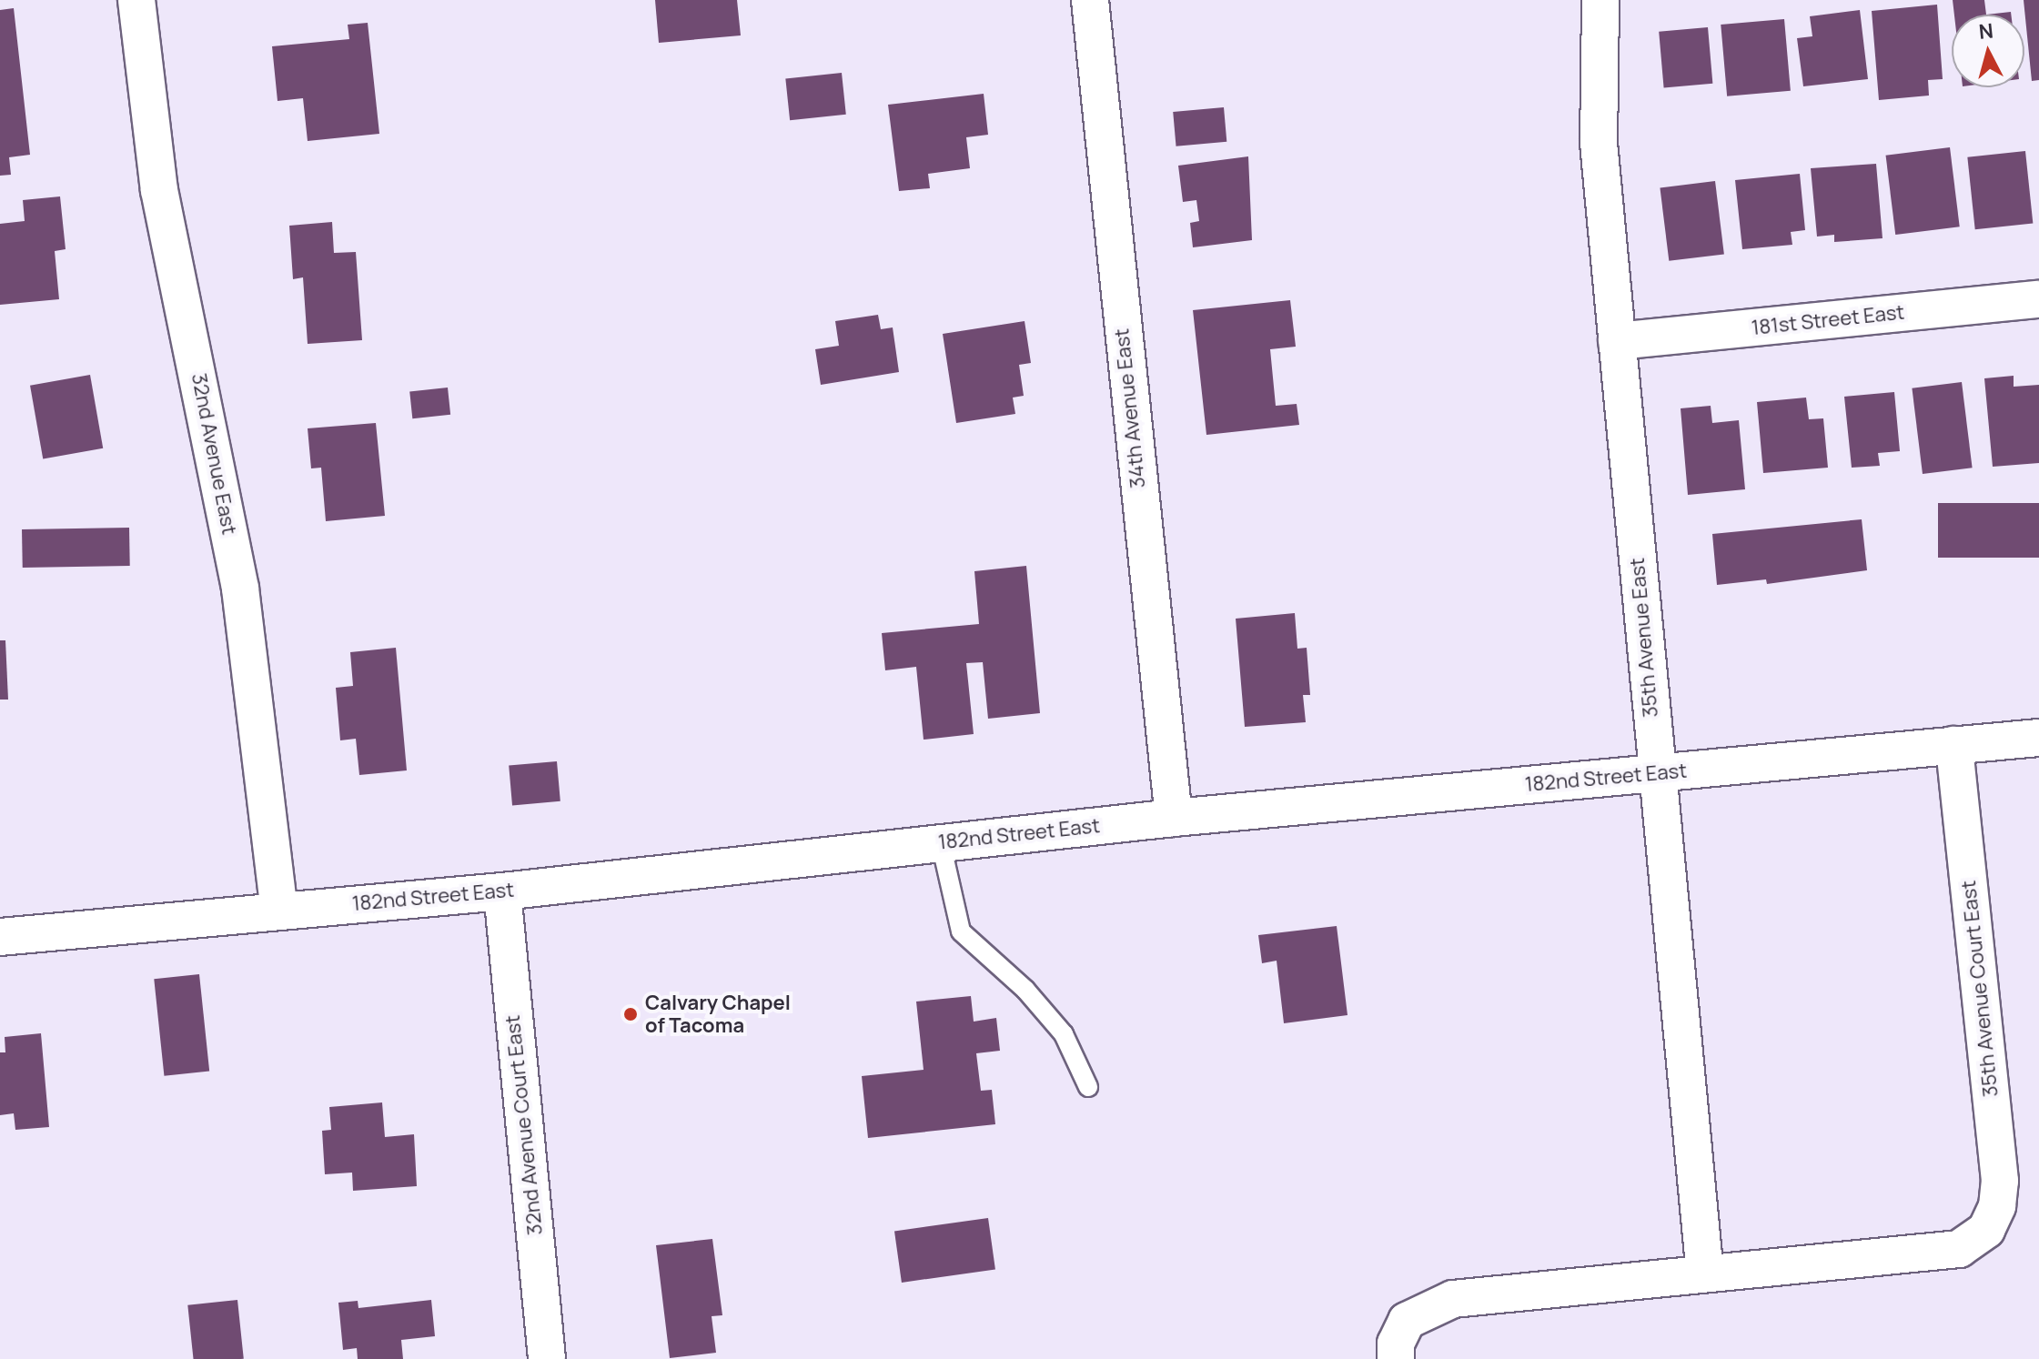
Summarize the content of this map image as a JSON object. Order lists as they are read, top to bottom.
{
  "streets": {
    "street": [
      "181st Street East",
      "34th Avenue East",
      "32nd Avenue East",
      "35th Avenue East",
      "182nd Street East",
      "35th Avenue Court East",
      "32nd Avenue Court East"
    ]
  },
  "crossings": [
    ["181st Street East", "35th Avenue East"],
    ["34th Avenue East", "182nd Street East"],
    ["32nd Avenue East", "182nd Street East"],
    ["35th Avenue East", "182nd Street East"],
    ["35th Avenue East", "35th Avenue Court East"],
    ["182nd Street East", "35th Avenue Court East"],
    ["182nd Street East", "32nd Avenue Court East"]
  ],
  "places": ["Calvary Chapel of Tacoma"],
  "north": "top"
}
